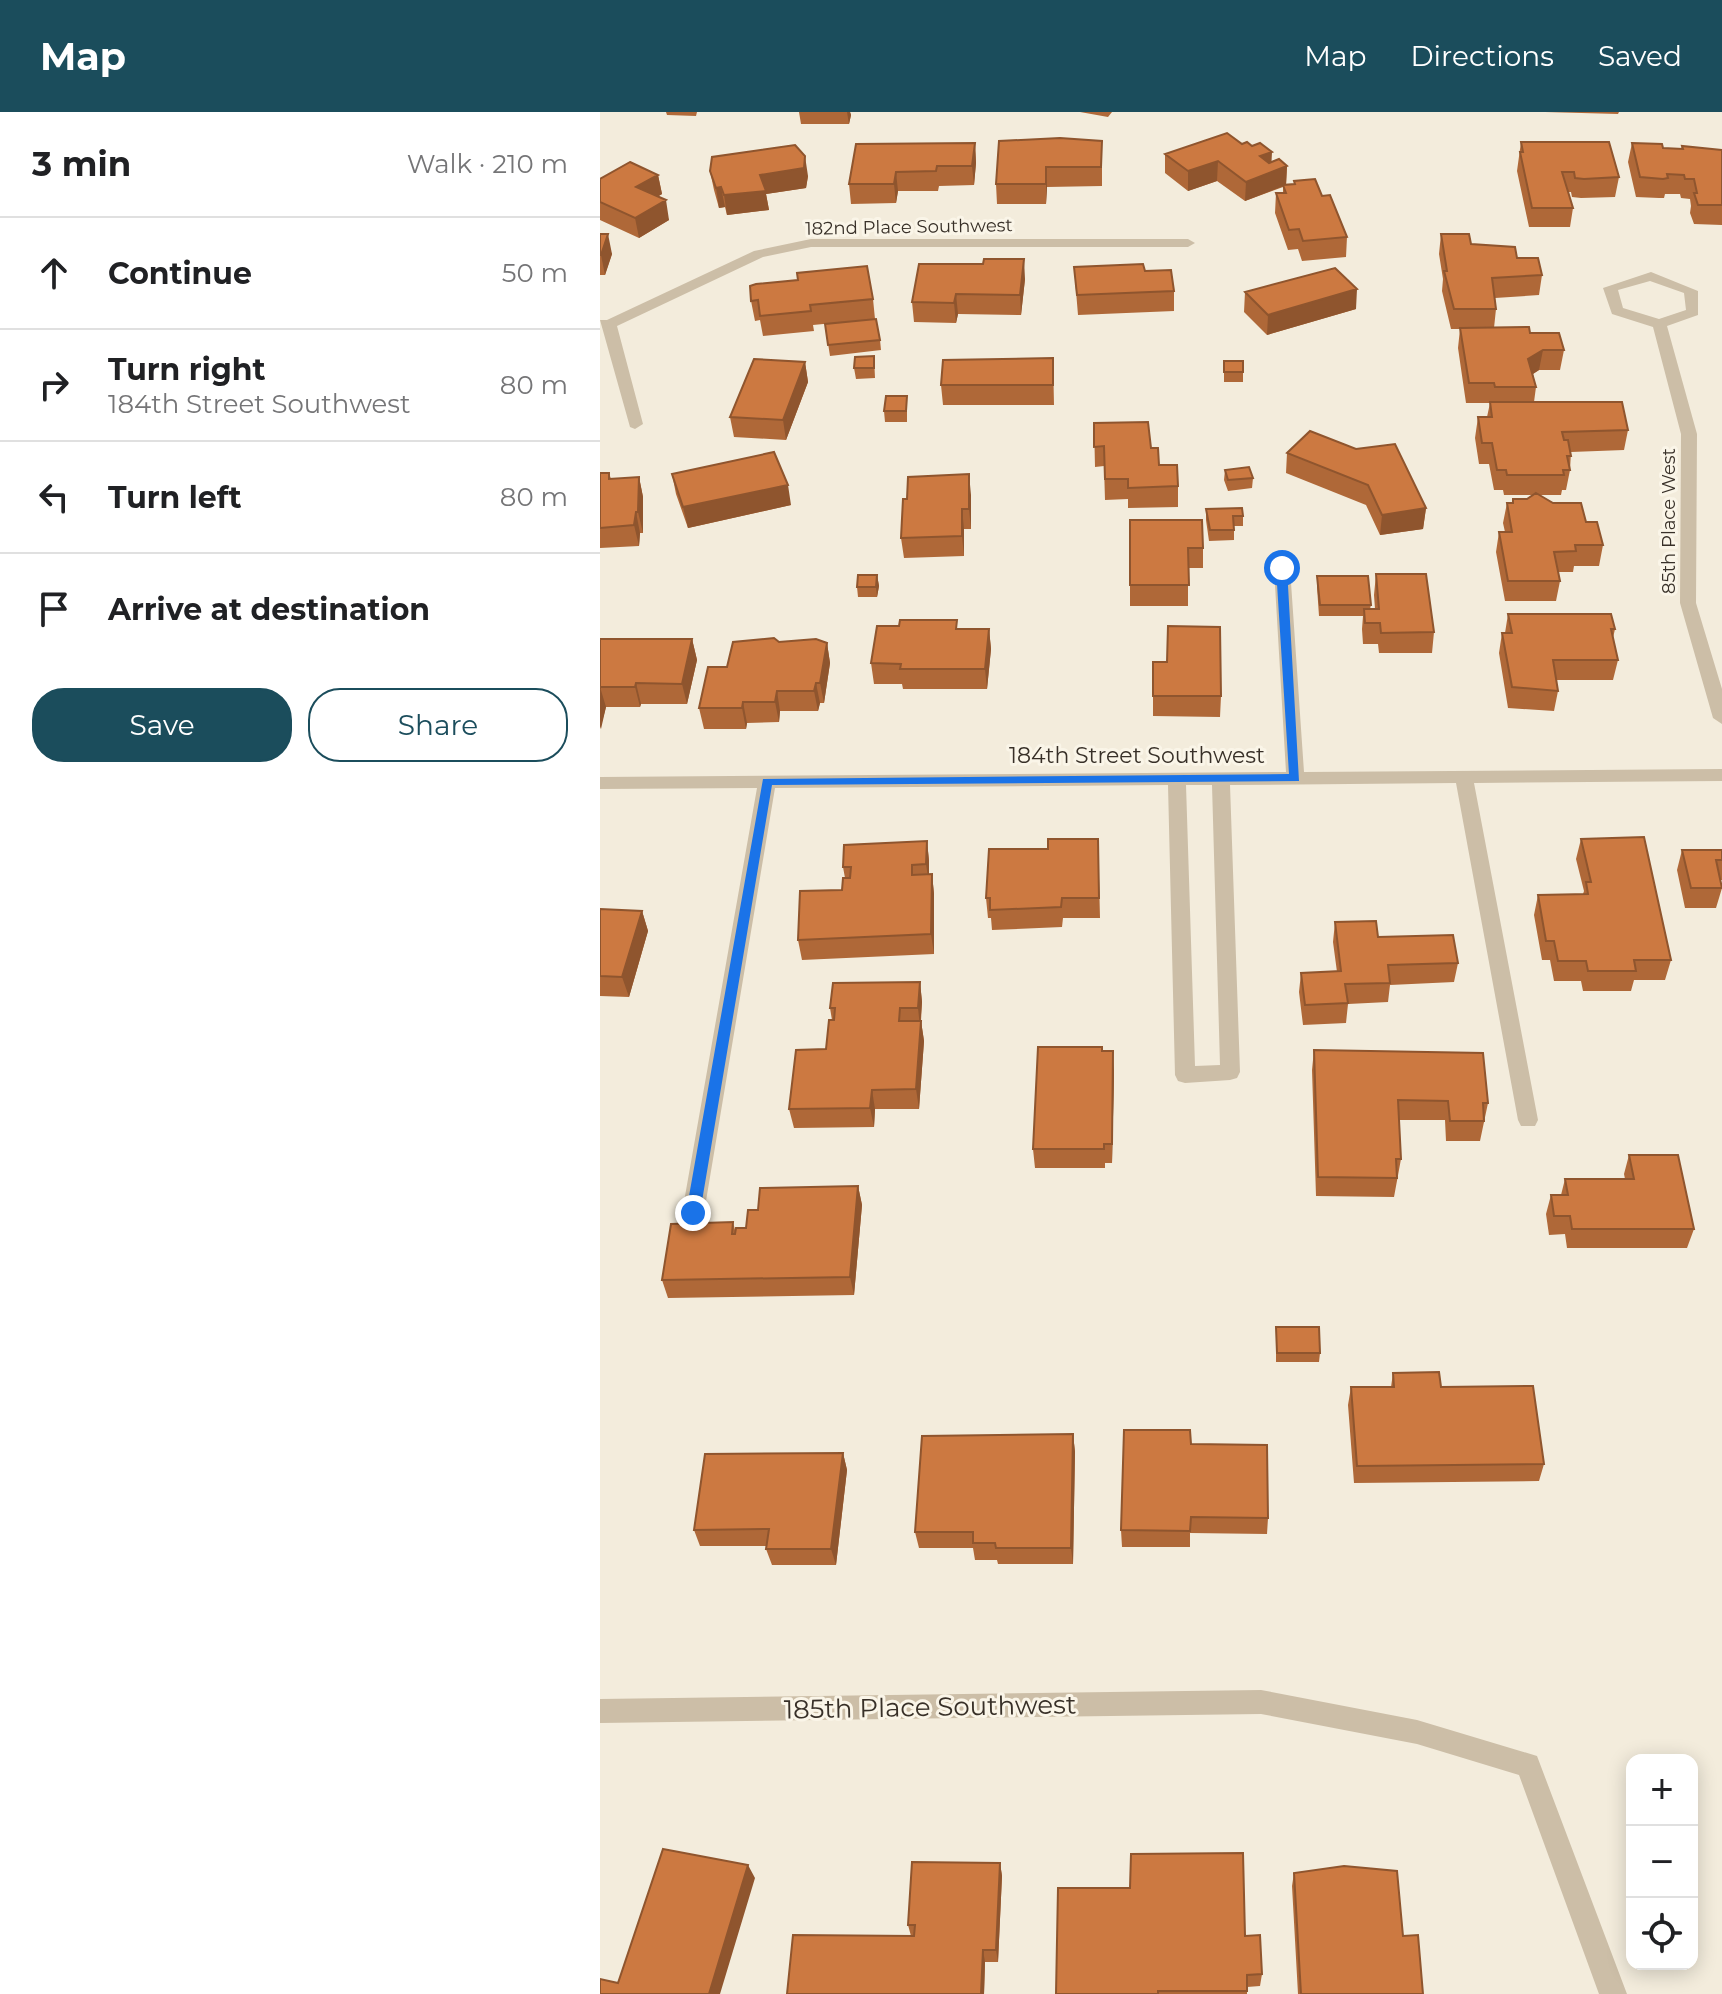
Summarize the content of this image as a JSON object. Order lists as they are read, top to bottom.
{
  "streets": {
    "street": [
      "182nd Place Southwest",
      "85th Place West",
      "184th Street Southwest",
      "185th Place Southwest"
    ]
  },
  "page": {
    "header": "Map",
    "nav": ["Map", "Directions", "Saved"],
    "heading": ["3 min", "Walk · 210 m"],
    "list": [
      ["Continue", "50 m"],
      ["Turn right", "184th Street Southwest", "80 m"],
      ["Turn left", "80 m"],
      "Arrive at destination"
    ],
    "buttons": ["Save", "Share"],
    "map_buttons": ["+", "−"]
  }
}
